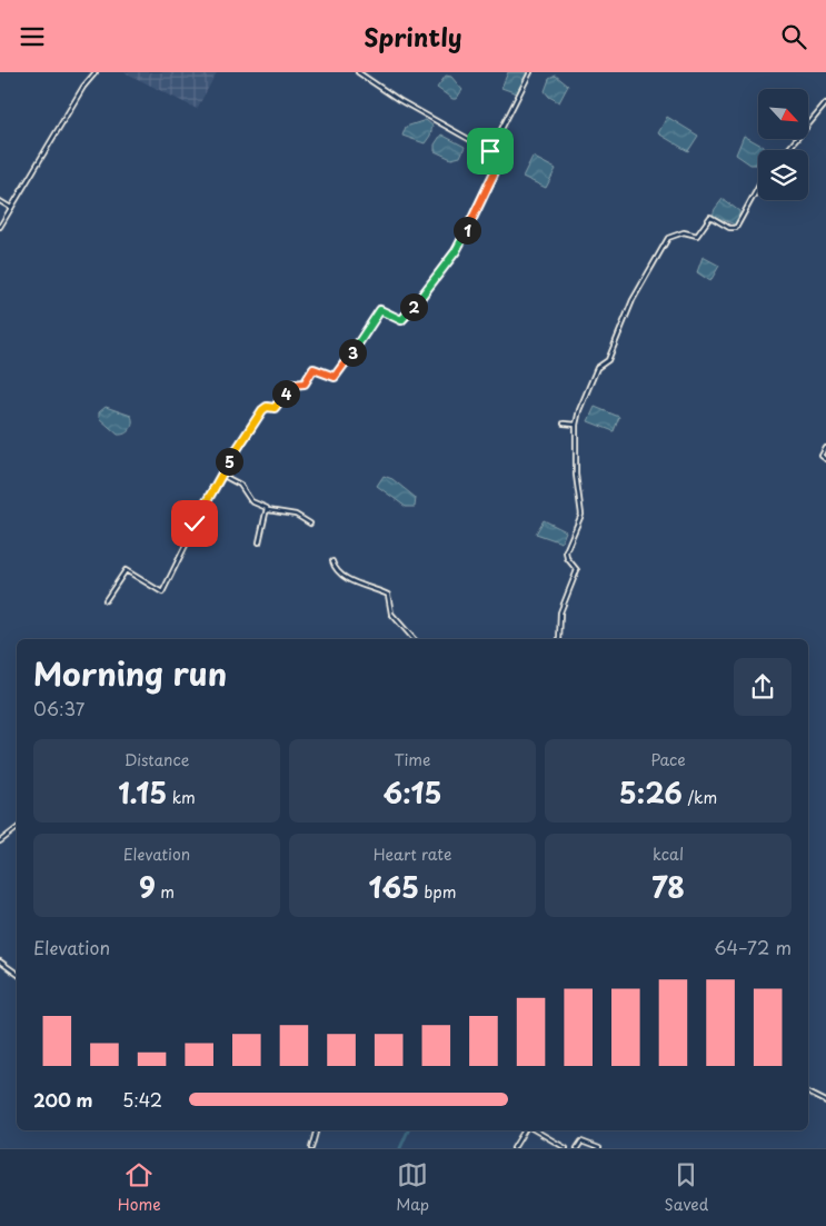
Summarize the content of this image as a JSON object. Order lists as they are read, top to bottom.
{
  "north": "bottom right",
  "page": {
    "header": "Sprintly",
    "pins": [
      "1",
      "2",
      "3",
      "4",
      "5"
    ],
    "heading": ["Morning run", "06:37"],
    "stats": [
      ["Distance", "1.15 km"],
      ["Time", "6:15"],
      ["Pace", "5:26 /km"],
      ["Elevation", "9 m"],
      ["Heart rate", "165 bpm"],
      ["kcal", "78"]
    ],
    "chart": ["Elevation", "64–72 m"],
    "list": [
      {
        "name": "200 m",
        "note": "5:42"
      }
    ],
    "tabs": ["Home", "Map", "Saved"]
  }
}
